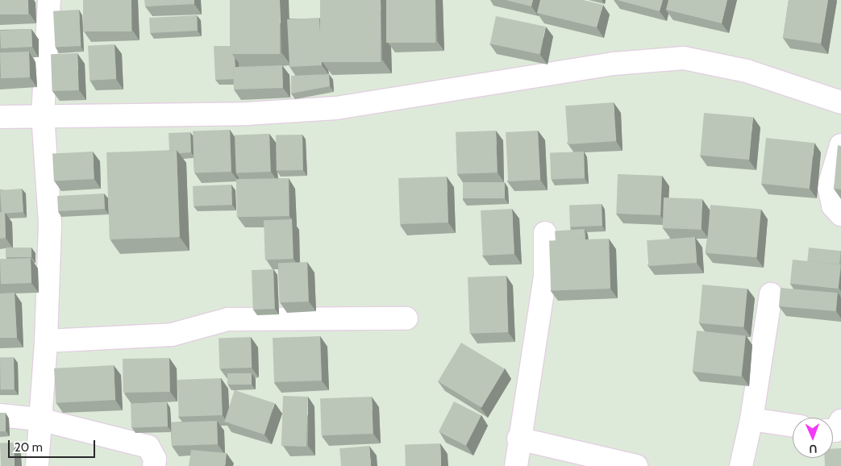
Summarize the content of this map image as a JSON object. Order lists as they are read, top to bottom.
{
  "scale_bar": "20 m",
  "north": "bottom"
}
